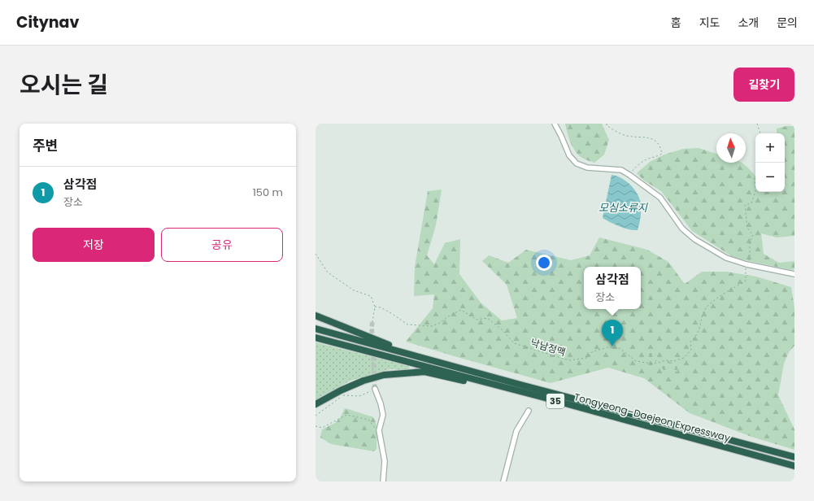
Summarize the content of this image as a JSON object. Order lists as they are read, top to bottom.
{
  "streets": {
    "highway": ["35", "Tongyeong–Daejeon Expressway"],
    "path": ["낙남정맥"]
  },
  "water": ["모심소류지"],
  "north": "top",
  "page": {
    "header": "Citynav",
    "nav": [
      "홈",
      "지도",
      "소개",
      "문의"
    ],
    "title": "오시는 길",
    "buttons": [
      "길찾기",
      ["저장", "공유"]
    ],
    "heading": "주변",
    "map_buttons": ["+", "−"],
    "list": [
      {
        "mark": "1",
        "name": "삼각점",
        "note": "장소",
        "value": "150 m"
      }
    ],
    "popup": ["삼각점", "장소"],
    "pins": "1"
  }
}
